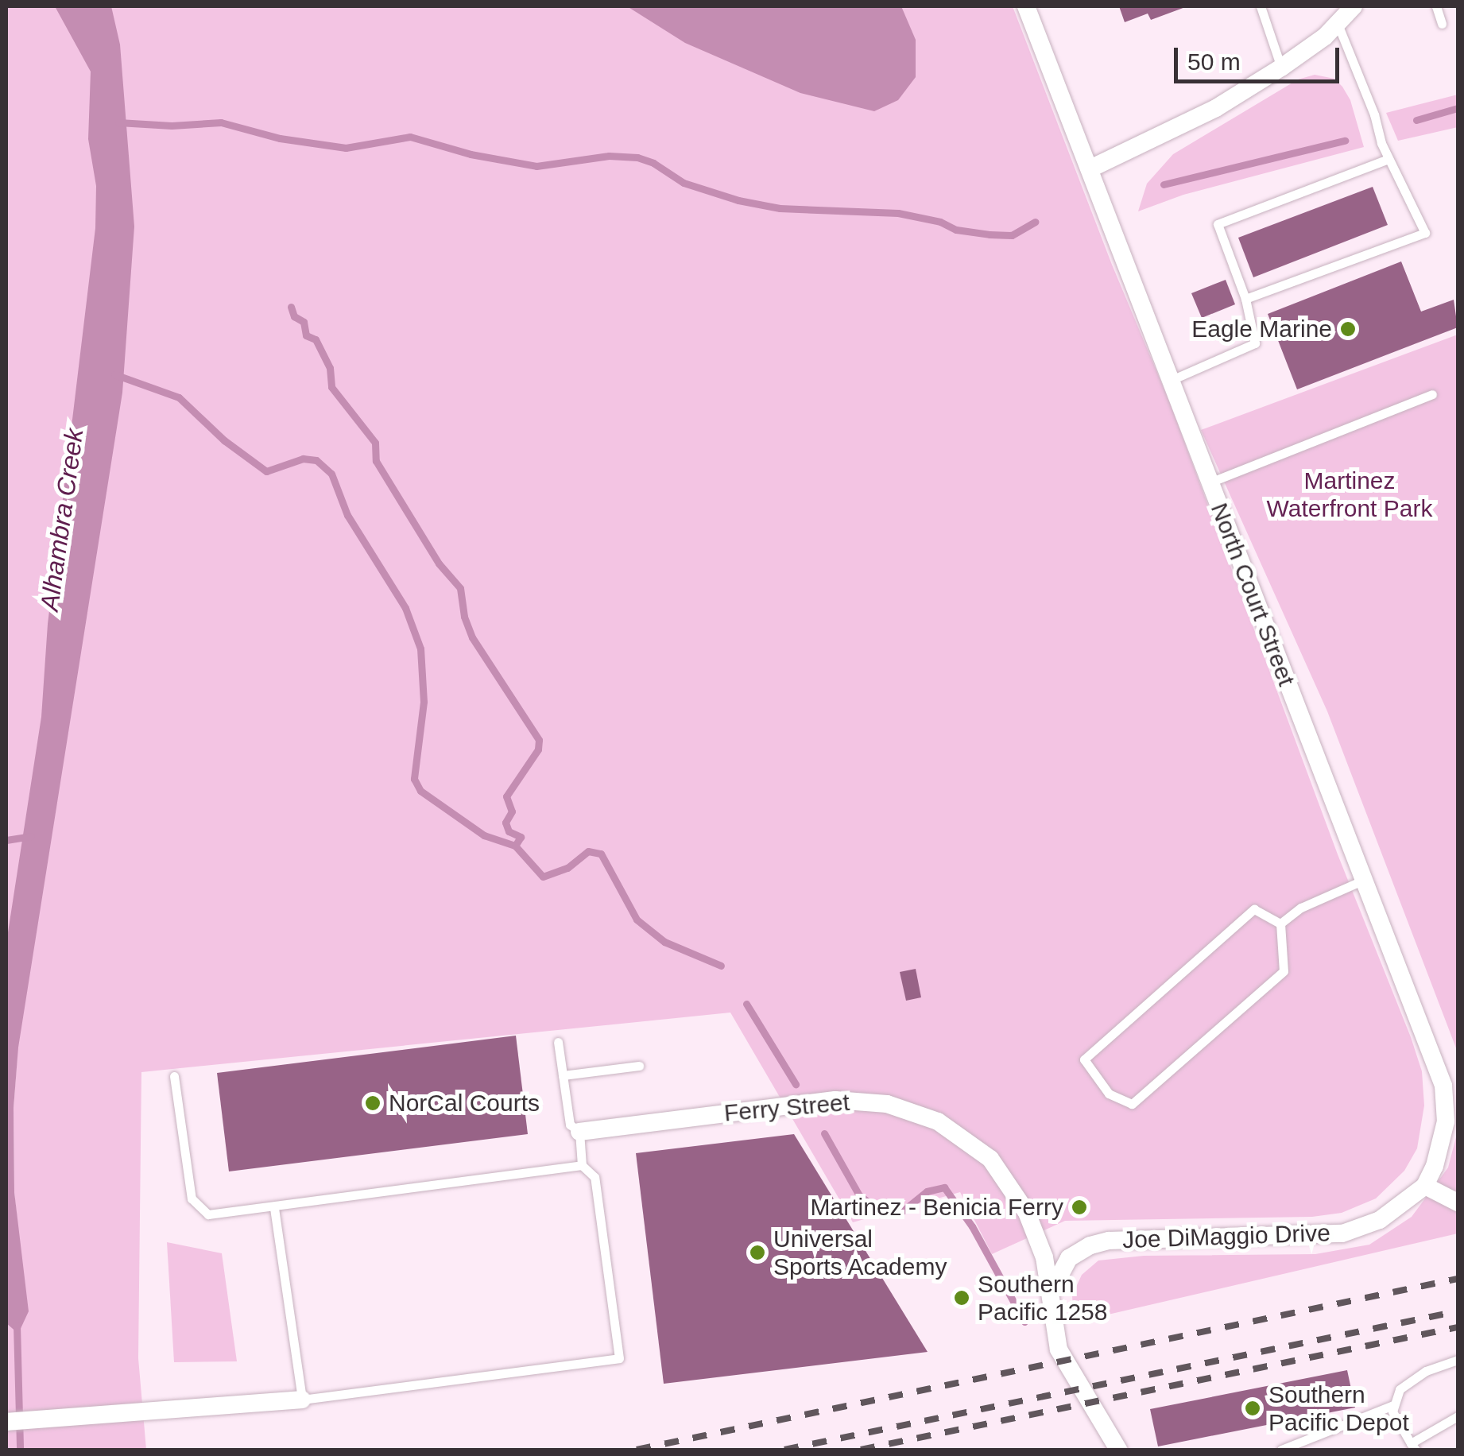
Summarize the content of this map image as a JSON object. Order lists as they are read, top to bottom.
{
  "streets": {
    "street": ["North Court Street", "Ferry Street", "Joe DiMaggio Drive"]
  },
  "crossings": [
    ["North Court Street", "Joe DiMaggio Drive"],
    ["Ferry Street", "Joe DiMaggio Drive"]
  ],
  "water": ["Alhambra Creek"],
  "parks": ["Martinez Waterfront Park"],
  "places": [
    "Eagle Marine",
    "NorCal Courts",
    "Martinez - Benicia Ferry",
    "Universal Sports Academy",
    "Southern Pacific 1258",
    "Southern Pacific Depot"
  ],
  "scale_bar": "50 m"
}
